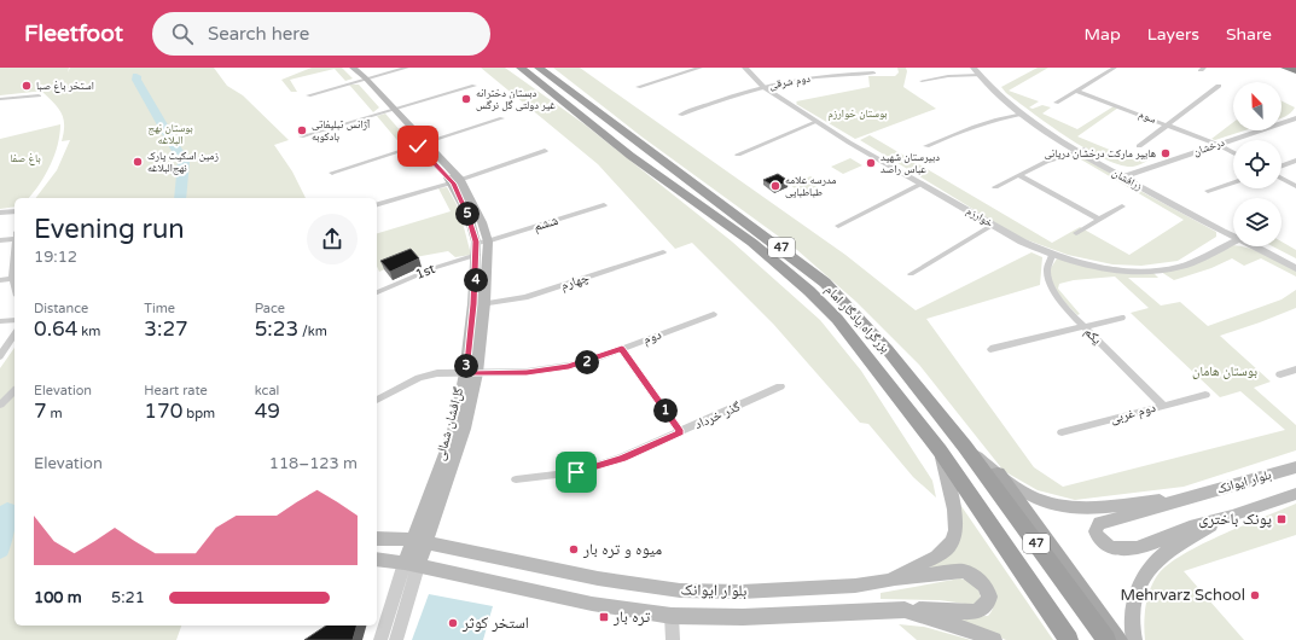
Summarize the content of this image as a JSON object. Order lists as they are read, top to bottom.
{
  "streets": {
    "highway": ["47", "بزرگراه یادگار امام"],
    "main road": ["گل‌افشان شمالی", "بلوار ایوانک"],
    "street": [
      "دوم شرقی",
      "سوم",
      "درخشان",
      "زرافشان",
      "خوارزم",
      "ششم",
      "1st",
      "چهارم",
      "یکم",
      "دوم",
      "دوم غربی",
      "گذر خرداد"
    ]
  },
  "crossings": [
    ["دوم شرقی", "خوارزم"],
    ["سوم", "درخشان"],
    ["درخشان", "زرافشان"],
    ["خوارزم", "یکم"],
    ["ششم", "1st"],
    ["ششم", "گل‌افشان شمالی"],
    ["1st", "گل‌افشان شمالی"],
    ["چهارم", "گل‌افشان شمالی"],
    ["بزرگراه یادگار امام", "بلوار ایوانک"],
    ["یکم", "دوم غربی"],
    ["دوم", "گل‌افشان شمالی"],
    ["گل‌افشان شمالی", "بلوار ایوانک"]
  ],
  "parks": [
    "بوستان خوارزم",
    "بوستان نهج البلاغه",
    "باغ صفا",
    "بوستان هامان"
  ],
  "places": {
    "other": [
      "استخر باغ صبا",
      "دبستان دخترانه غیر دولتی گل نرگس",
      "آژانس تبلیغاتی بادکوبه",
      "هایپر مارکت درخشان دریانی",
      "زمین اسکیت پارک نهج‌البلاغه",
      "دبیرستان شهید عباس راصد",
      "مدرسه علامه طباطبایی",
      "میوه و تره بار",
      "Mehrvarz School",
      "استخر کوثر"
    ],
    "transit": ["پونک باختری", "تره بار"]
  },
  "north": "top left",
  "page": {
    "header": "Fleetfoot",
    "search": "Search here",
    "nav": ["Map", "Layers", "Share"],
    "heading": ["Evening run", "19:12"],
    "pins": [
      "5",
      "4",
      "2",
      "3",
      "1"
    ],
    "stats": [
      ["Distance", "0.64 km"],
      ["Time", "3:27"],
      ["Pace", "5:23 /km"],
      ["Elevation", "7 m"],
      ["Heart rate", "170 bpm"],
      ["kcal", "49"]
    ],
    "chart": ["Elevation", "118–123 m"],
    "list": [
      {
        "name": "100 m",
        "note": "5:21"
      }
    ]
  }
}
